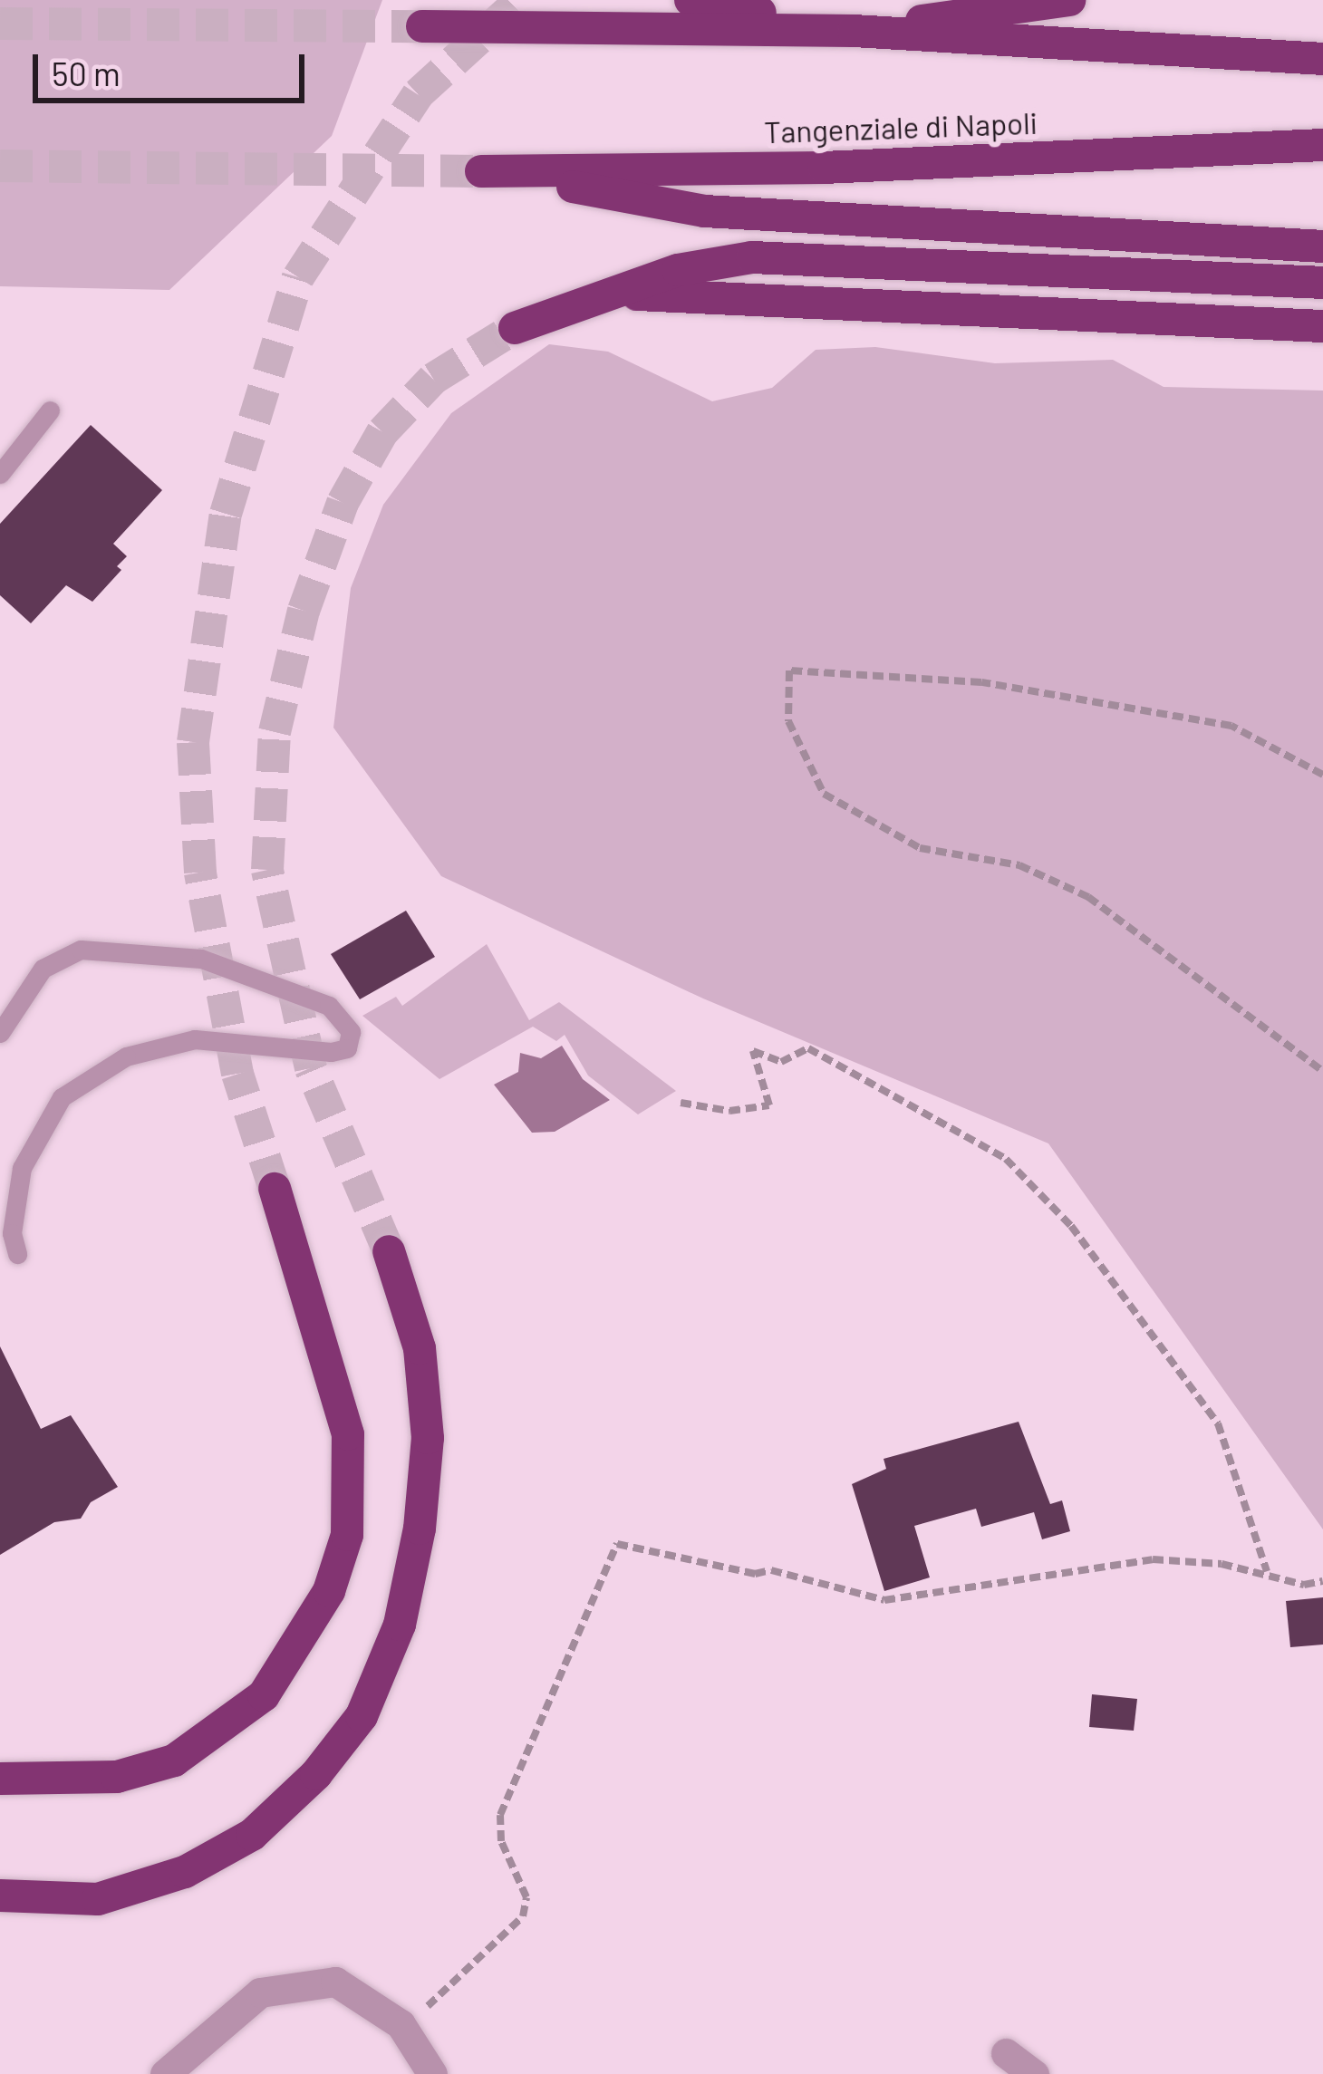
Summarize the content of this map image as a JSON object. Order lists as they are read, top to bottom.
{
  "streets": {
    "highway": ["Tangenziale di Napoli"]
  },
  "scale_bar": "50 m"
}
